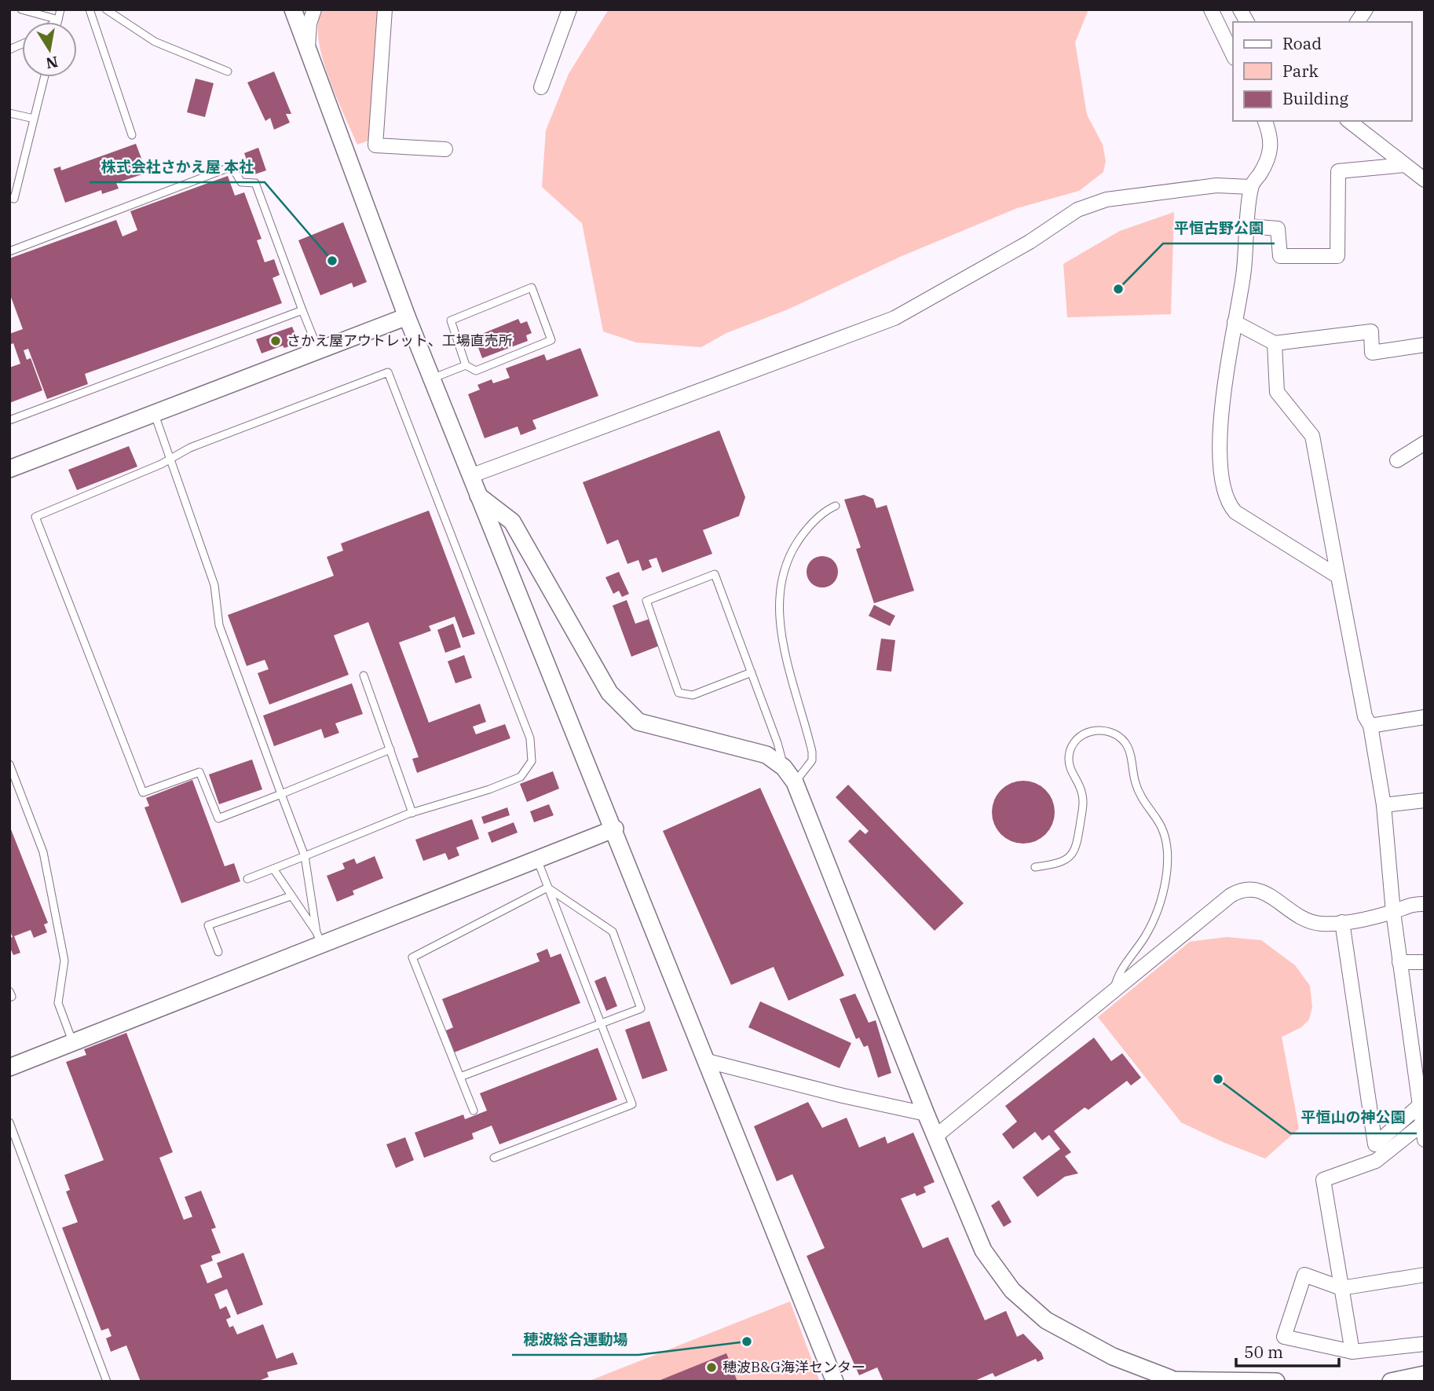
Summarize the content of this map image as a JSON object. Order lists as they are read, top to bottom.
{
  "places": [
    "株式会社さかえ屋 本社",
    "平恒古野公園",
    "さかえ屋アウトレット、工場直売所",
    "平恒山の神公園",
    "穂波総合運動場",
    "穂波B&G海洋センター"
  ],
  "legend": ["Road", "Park", "Building"],
  "scale_bar": "50 m",
  "north": "bottom"
}
